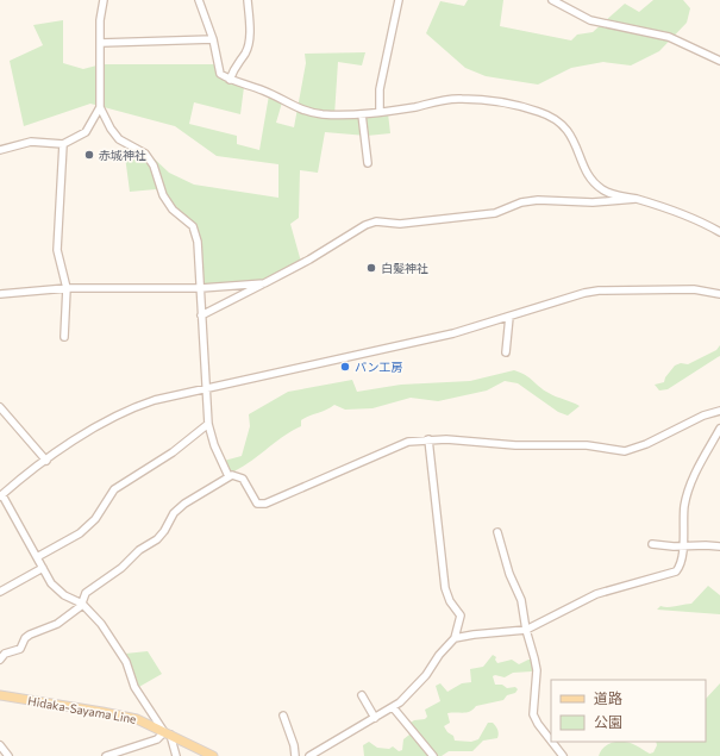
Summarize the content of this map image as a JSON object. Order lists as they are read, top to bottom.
{
  "streets": {
    "main road": ["Hidaka-Sayama Line"]
  },
  "places": ["赤城神社", "白髪神社", "パン工房"],
  "legend": ["道路", "公園"]
}
